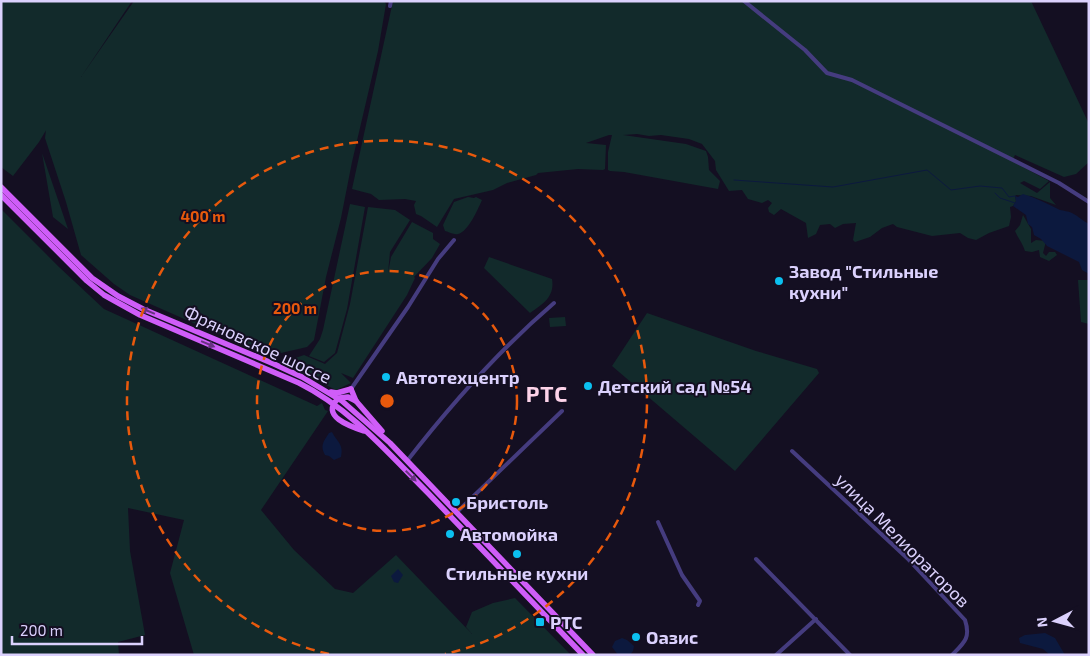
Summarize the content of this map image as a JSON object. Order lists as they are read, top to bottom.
{
  "streets": {
    "main road": ["Фряновское шоссе"],
    "street": ["улица Мелиораторов"]
  },
  "districts": ["РТС"],
  "places": {
    "other": [
      "Завод \"Стильные кухни\"",
      "Автотехцентр",
      "Детский сад №54",
      "Бристоль",
      "Автомойка",
      "Стильные кухни",
      "Оазис"
    ],
    "transit": ["РТС"]
  },
  "scale_bar": "200 m",
  "north": "left",
  "rings": ["400 m", "200 m"]
}
